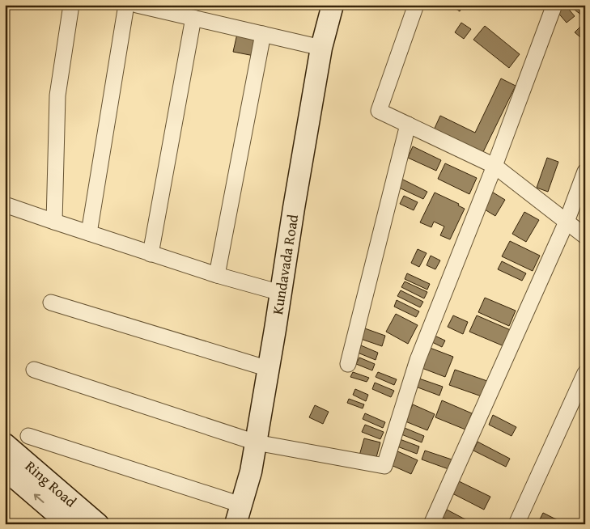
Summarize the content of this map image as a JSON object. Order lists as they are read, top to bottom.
{
  "streets": {
    "street": ["Kundavada Road", "Ring Road"]
  }
}
